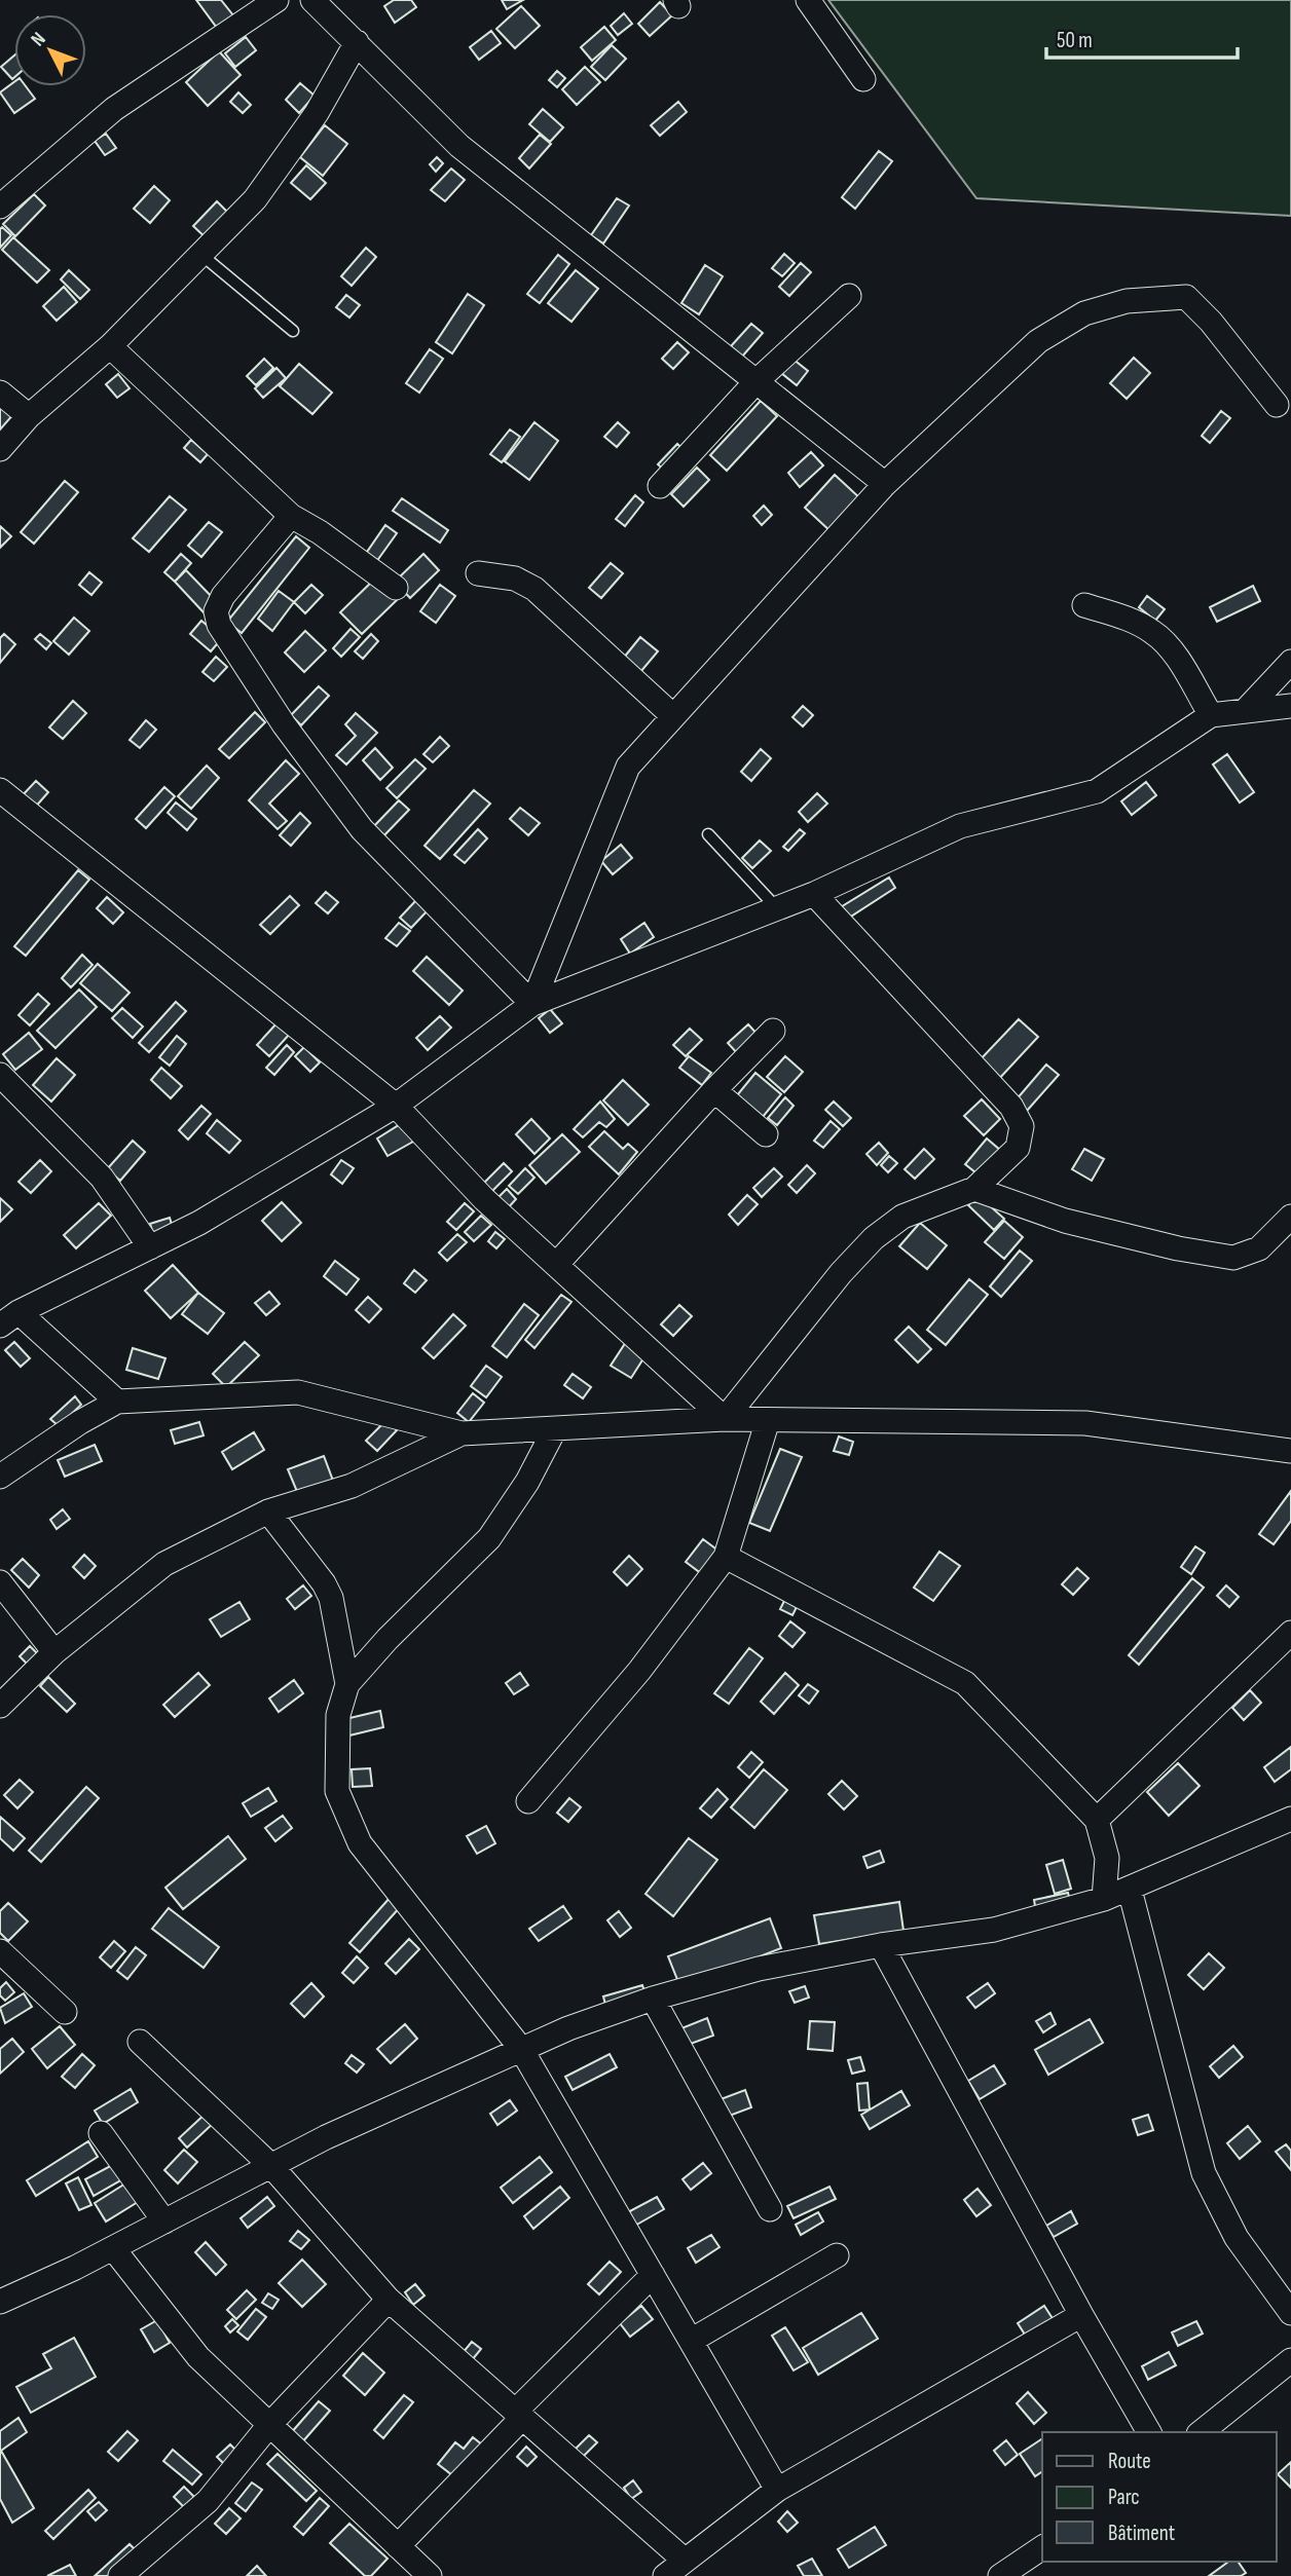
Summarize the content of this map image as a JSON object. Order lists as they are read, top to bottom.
{
  "legend": ["Route", "Parc", "Bâtiment"],
  "scale_bar": "50 m",
  "north": "top left"
}
